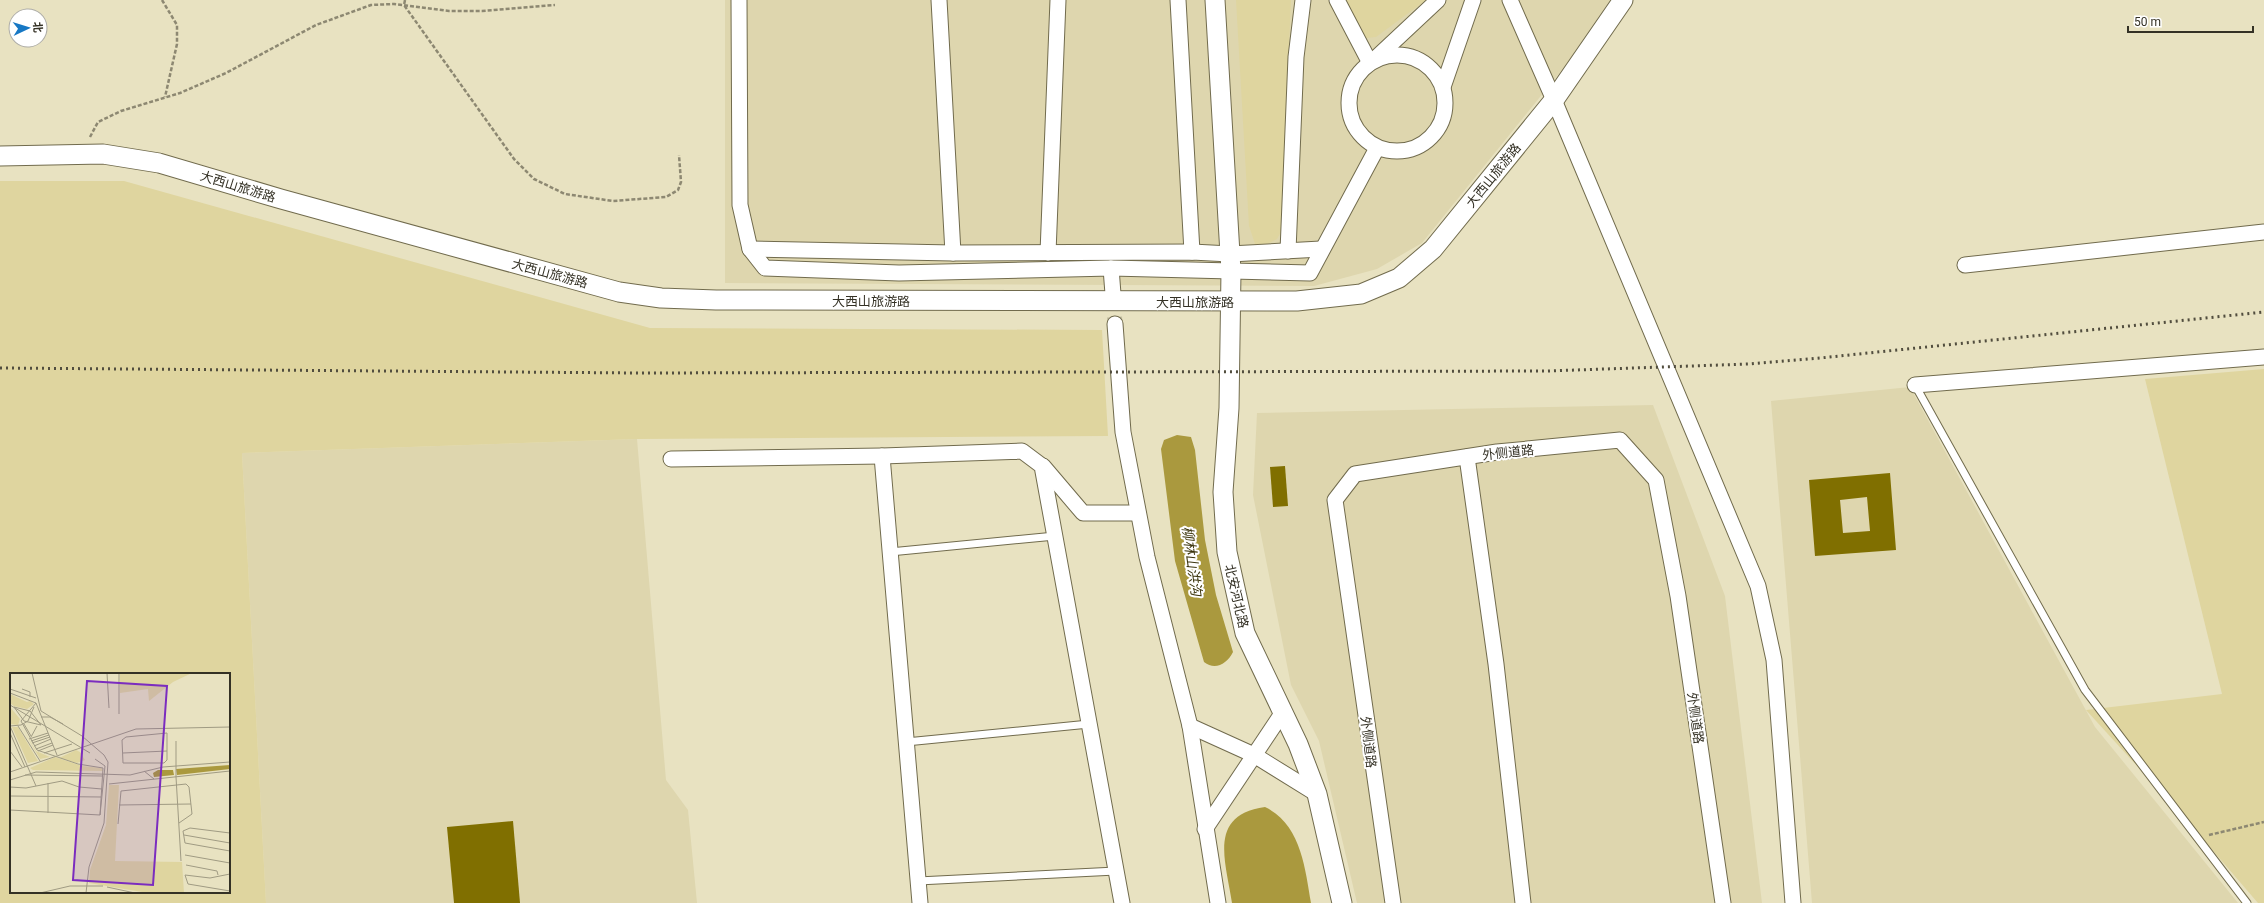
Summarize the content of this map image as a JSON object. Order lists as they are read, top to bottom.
{
  "streets": {
    "street": ["大西山旅游路", "外侧道路", "北安河北路"]
  },
  "crossings": [
    ["大西山旅游路", "北安河北路"]
  ],
  "water": ["柳林山洪沟"],
  "scale_bar": "50 m",
  "north": "right"
}
